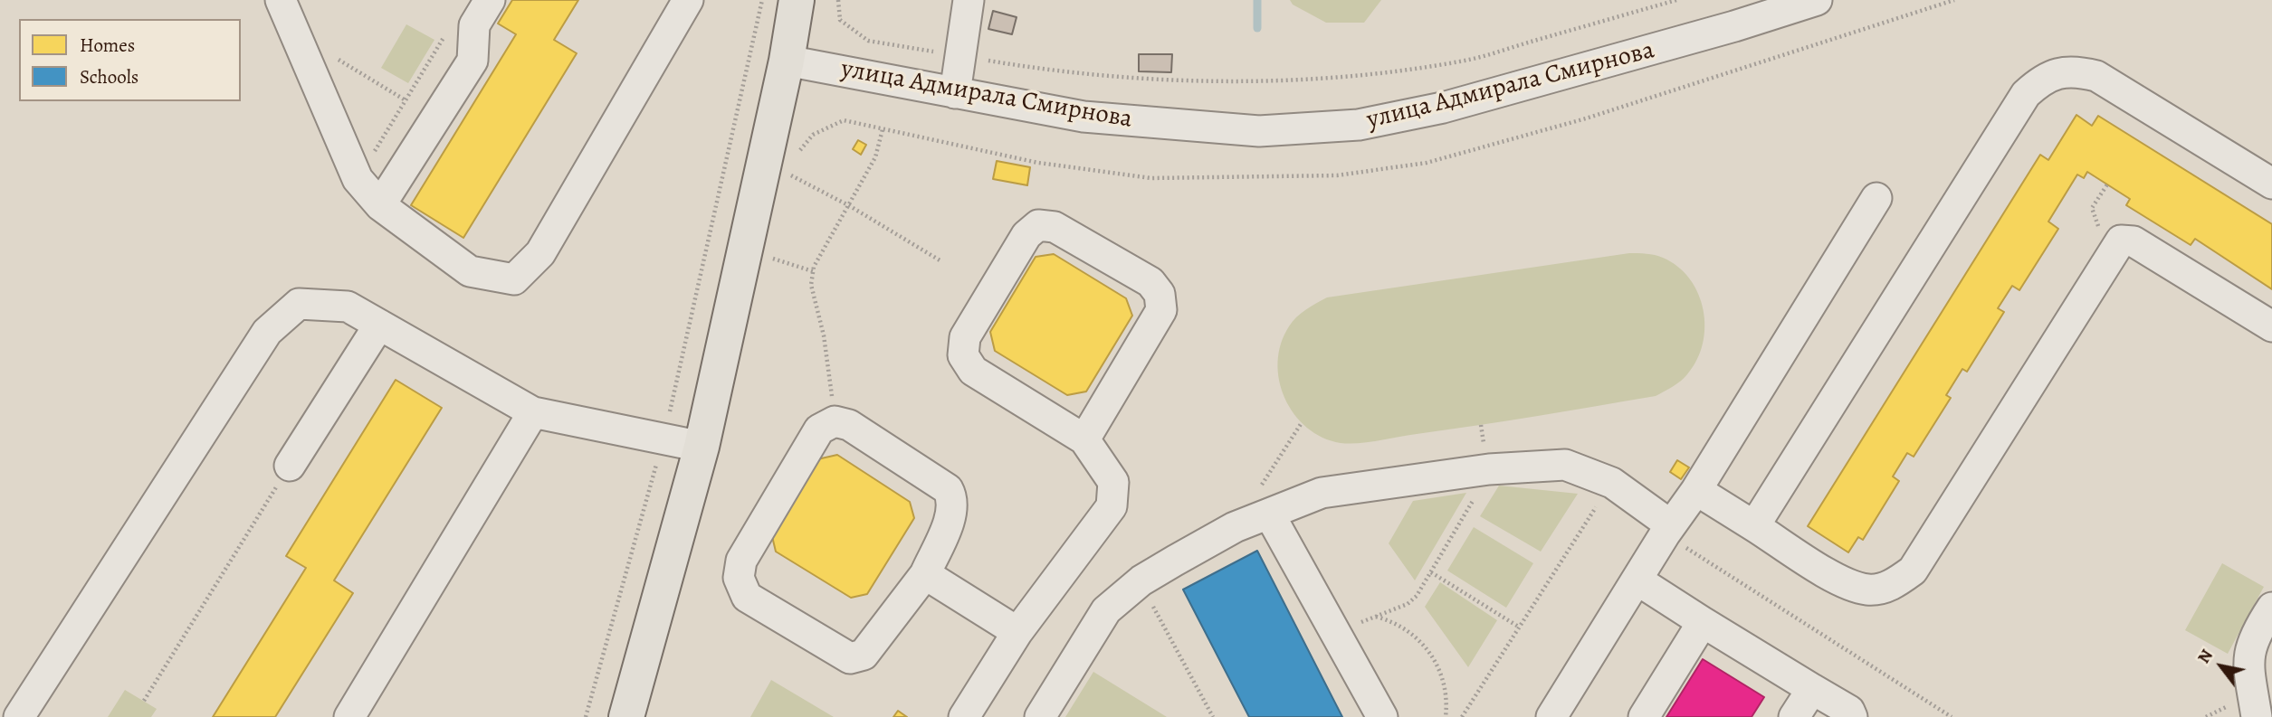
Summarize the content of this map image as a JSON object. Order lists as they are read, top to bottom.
{
  "streets": {
    "street": ["улица Адмирала Смирнова"]
  },
  "legend": ["Homes", "Schools"],
  "north": "top left"
}
